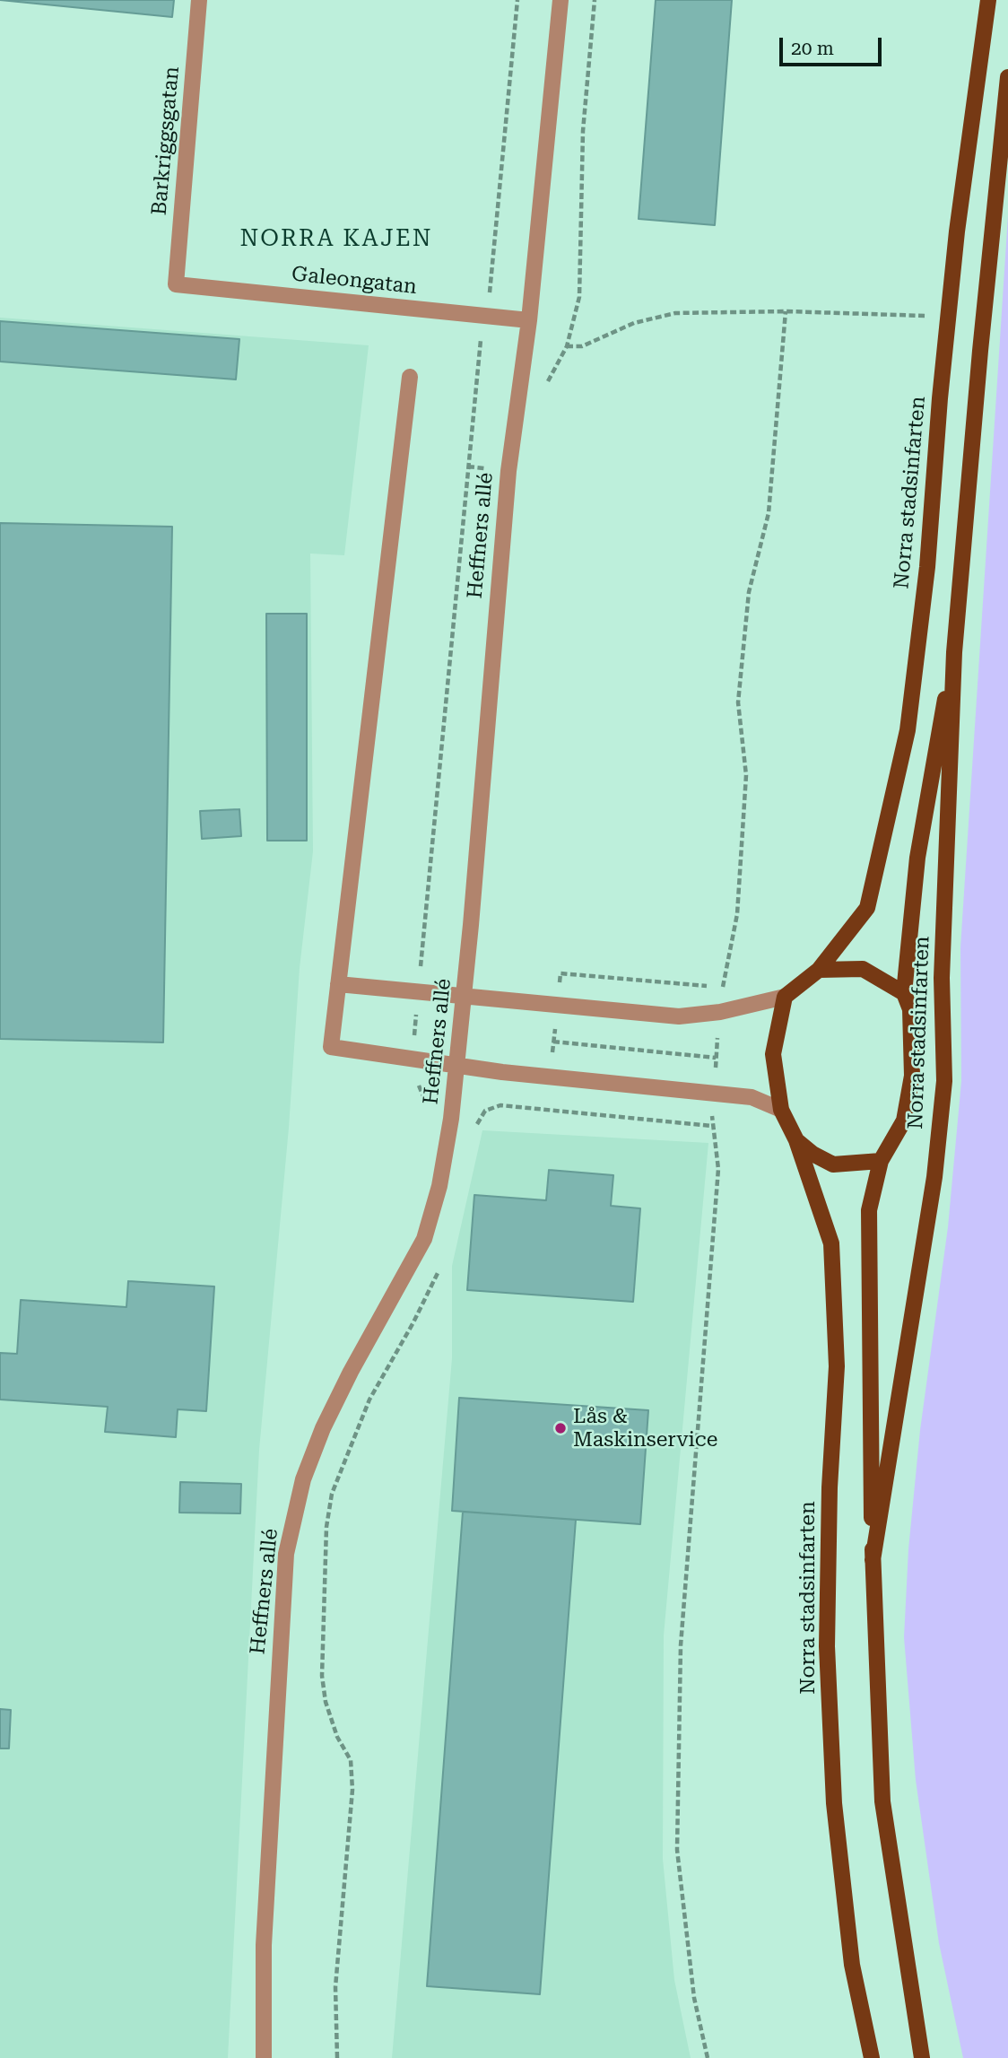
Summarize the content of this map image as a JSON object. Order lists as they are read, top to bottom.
{
  "streets": {
    "main road": ["Norra stadsinfarten"],
    "street": ["Barkriggsgatan", "Galeongatan", "Heffners allé"]
  },
  "crossings": [
    ["Barkriggsgatan", "Galeongatan"],
    ["Galeongatan", "Heffners allé"]
  ],
  "districts": ["NORRA KAJEN"],
  "places": ["Lås & Maskinservice"],
  "scale_bar": "20 m"
}
